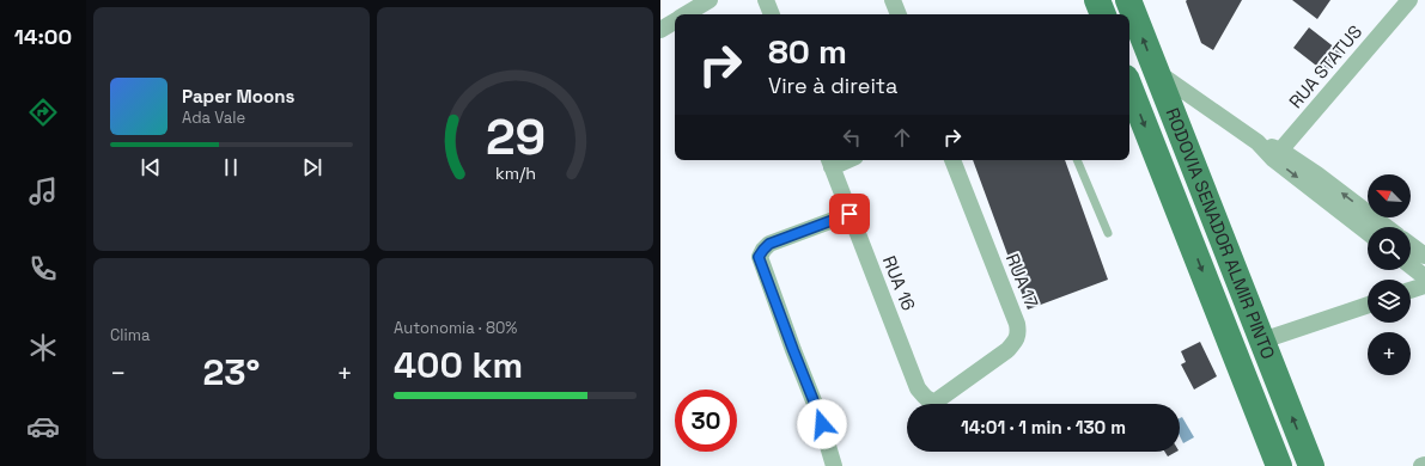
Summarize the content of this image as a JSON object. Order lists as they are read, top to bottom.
{
  "streets": {
    "main road": ["RODOVIA SENADOR ALMIR PINTO"],
    "street": ["RUA STATUS", "RUA 17", "RUA 16"]
  },
  "crossings": [
    ["RUA 17", "RUA 16"]
  ],
  "north": "top left",
  "page": {
    "tabs": "14:00",
    "turn": ["80 m", "Vire à direita"],
    "song": ["Paper Moons", "Ada Vale"],
    "map_buttons": "+",
    "tile": [
      "Clima",
      ["Autonomia · 80%", "400 km"]
    ],
    "heat": ["−", "23°", "+"],
    "limit": "30",
    "trip": "14:01 · 1 min · 130 m",
    "gauge": ["29", "km/h"]
  }
}
